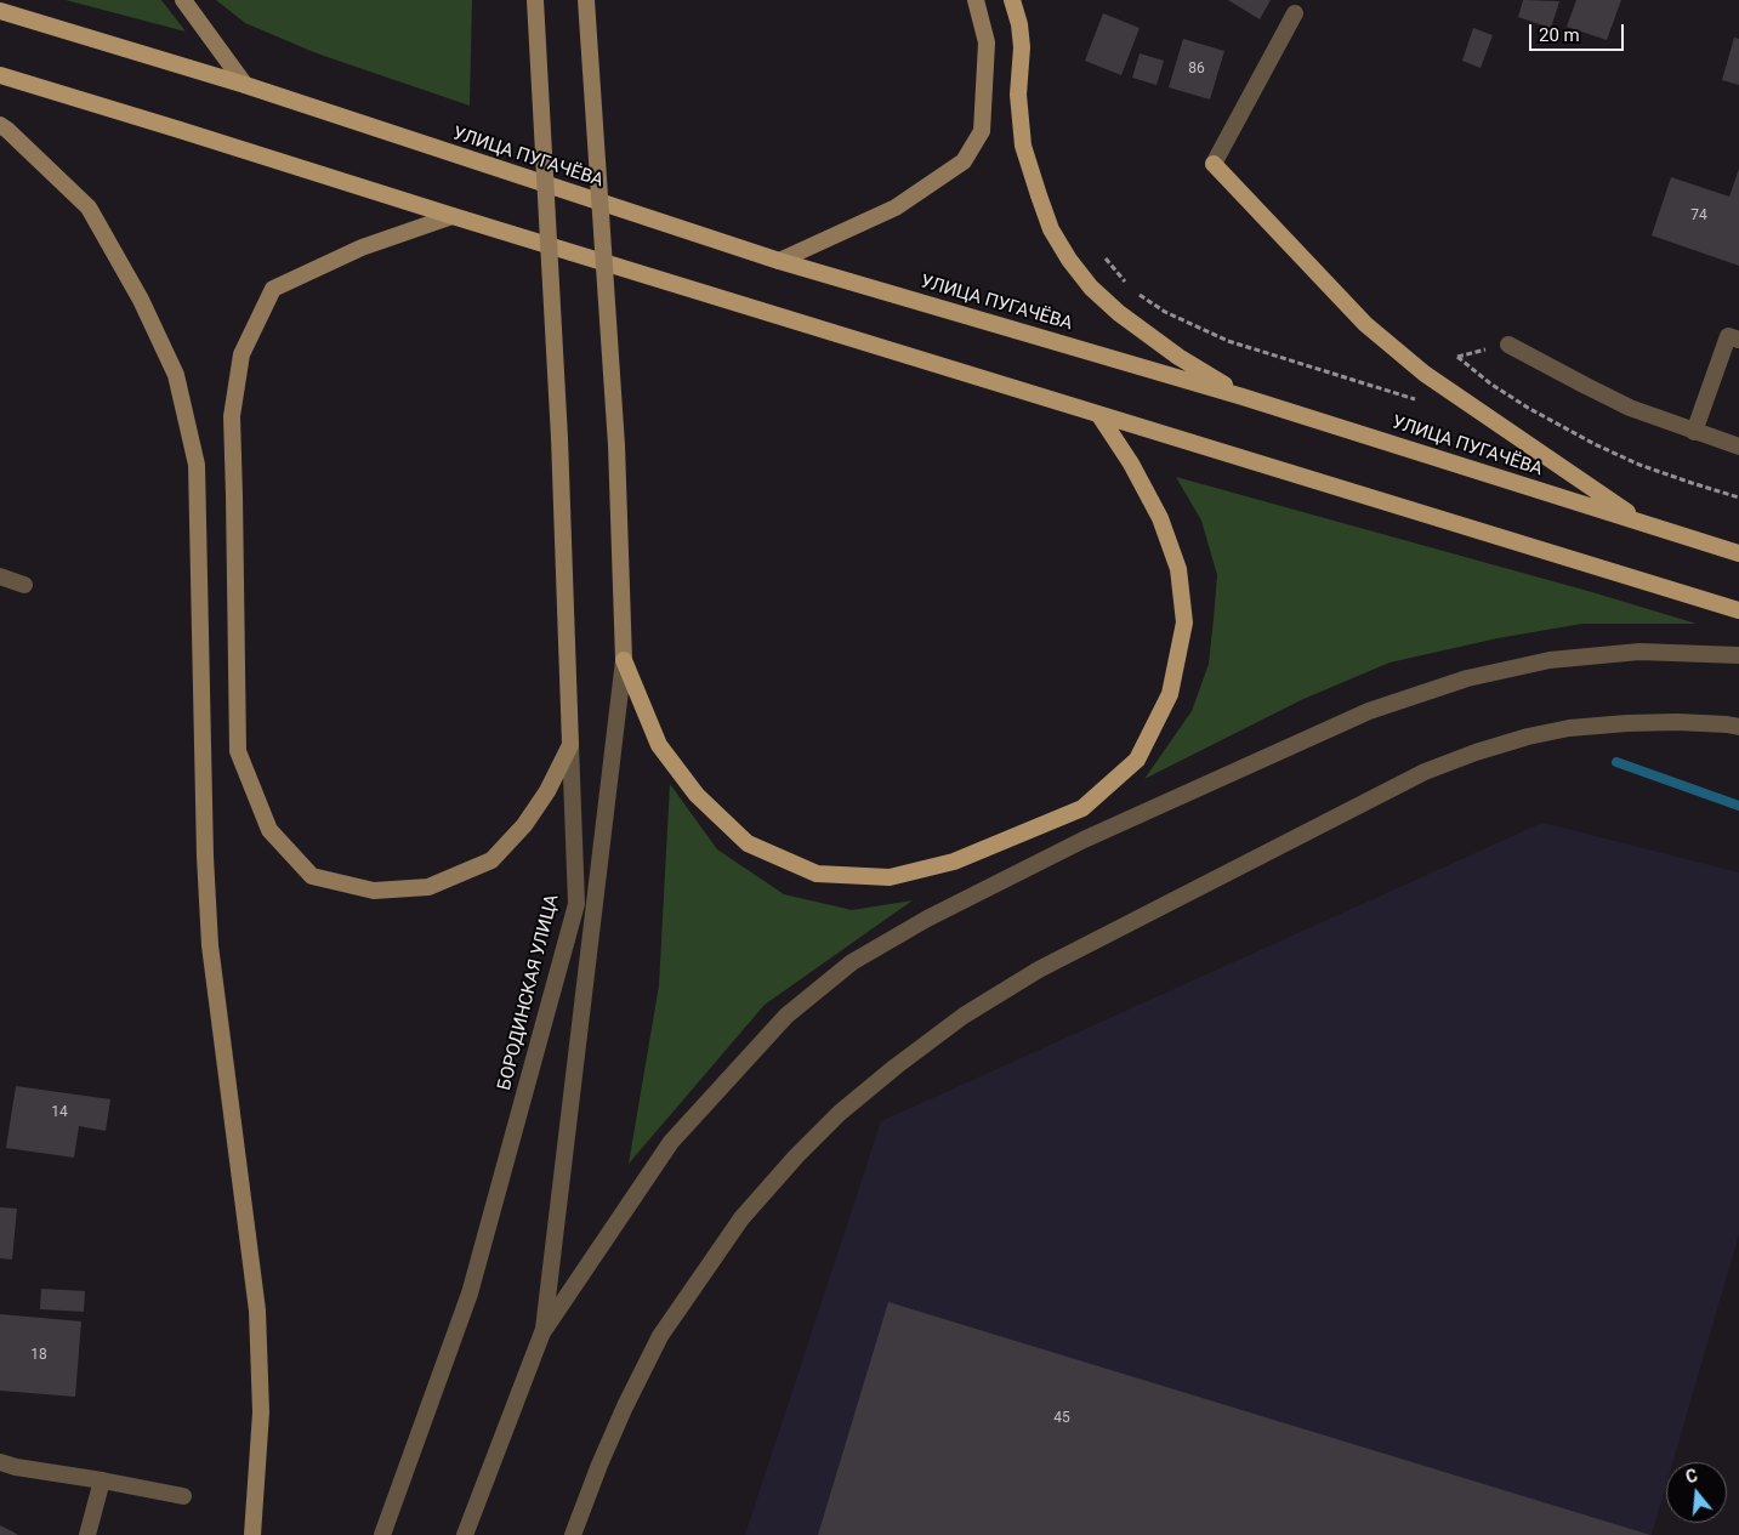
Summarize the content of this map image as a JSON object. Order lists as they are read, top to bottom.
{
  "streets": {
    "main road": ["УЛИЦА ПУГАЧЁВА", "БОРОДИНСКАЯ УЛИЦА"]
  },
  "house_numbers": [
    "86",
    "74",
    "14",
    "18",
    "45"
  ],
  "scale_bar": "20 m",
  "north": "top"
}
